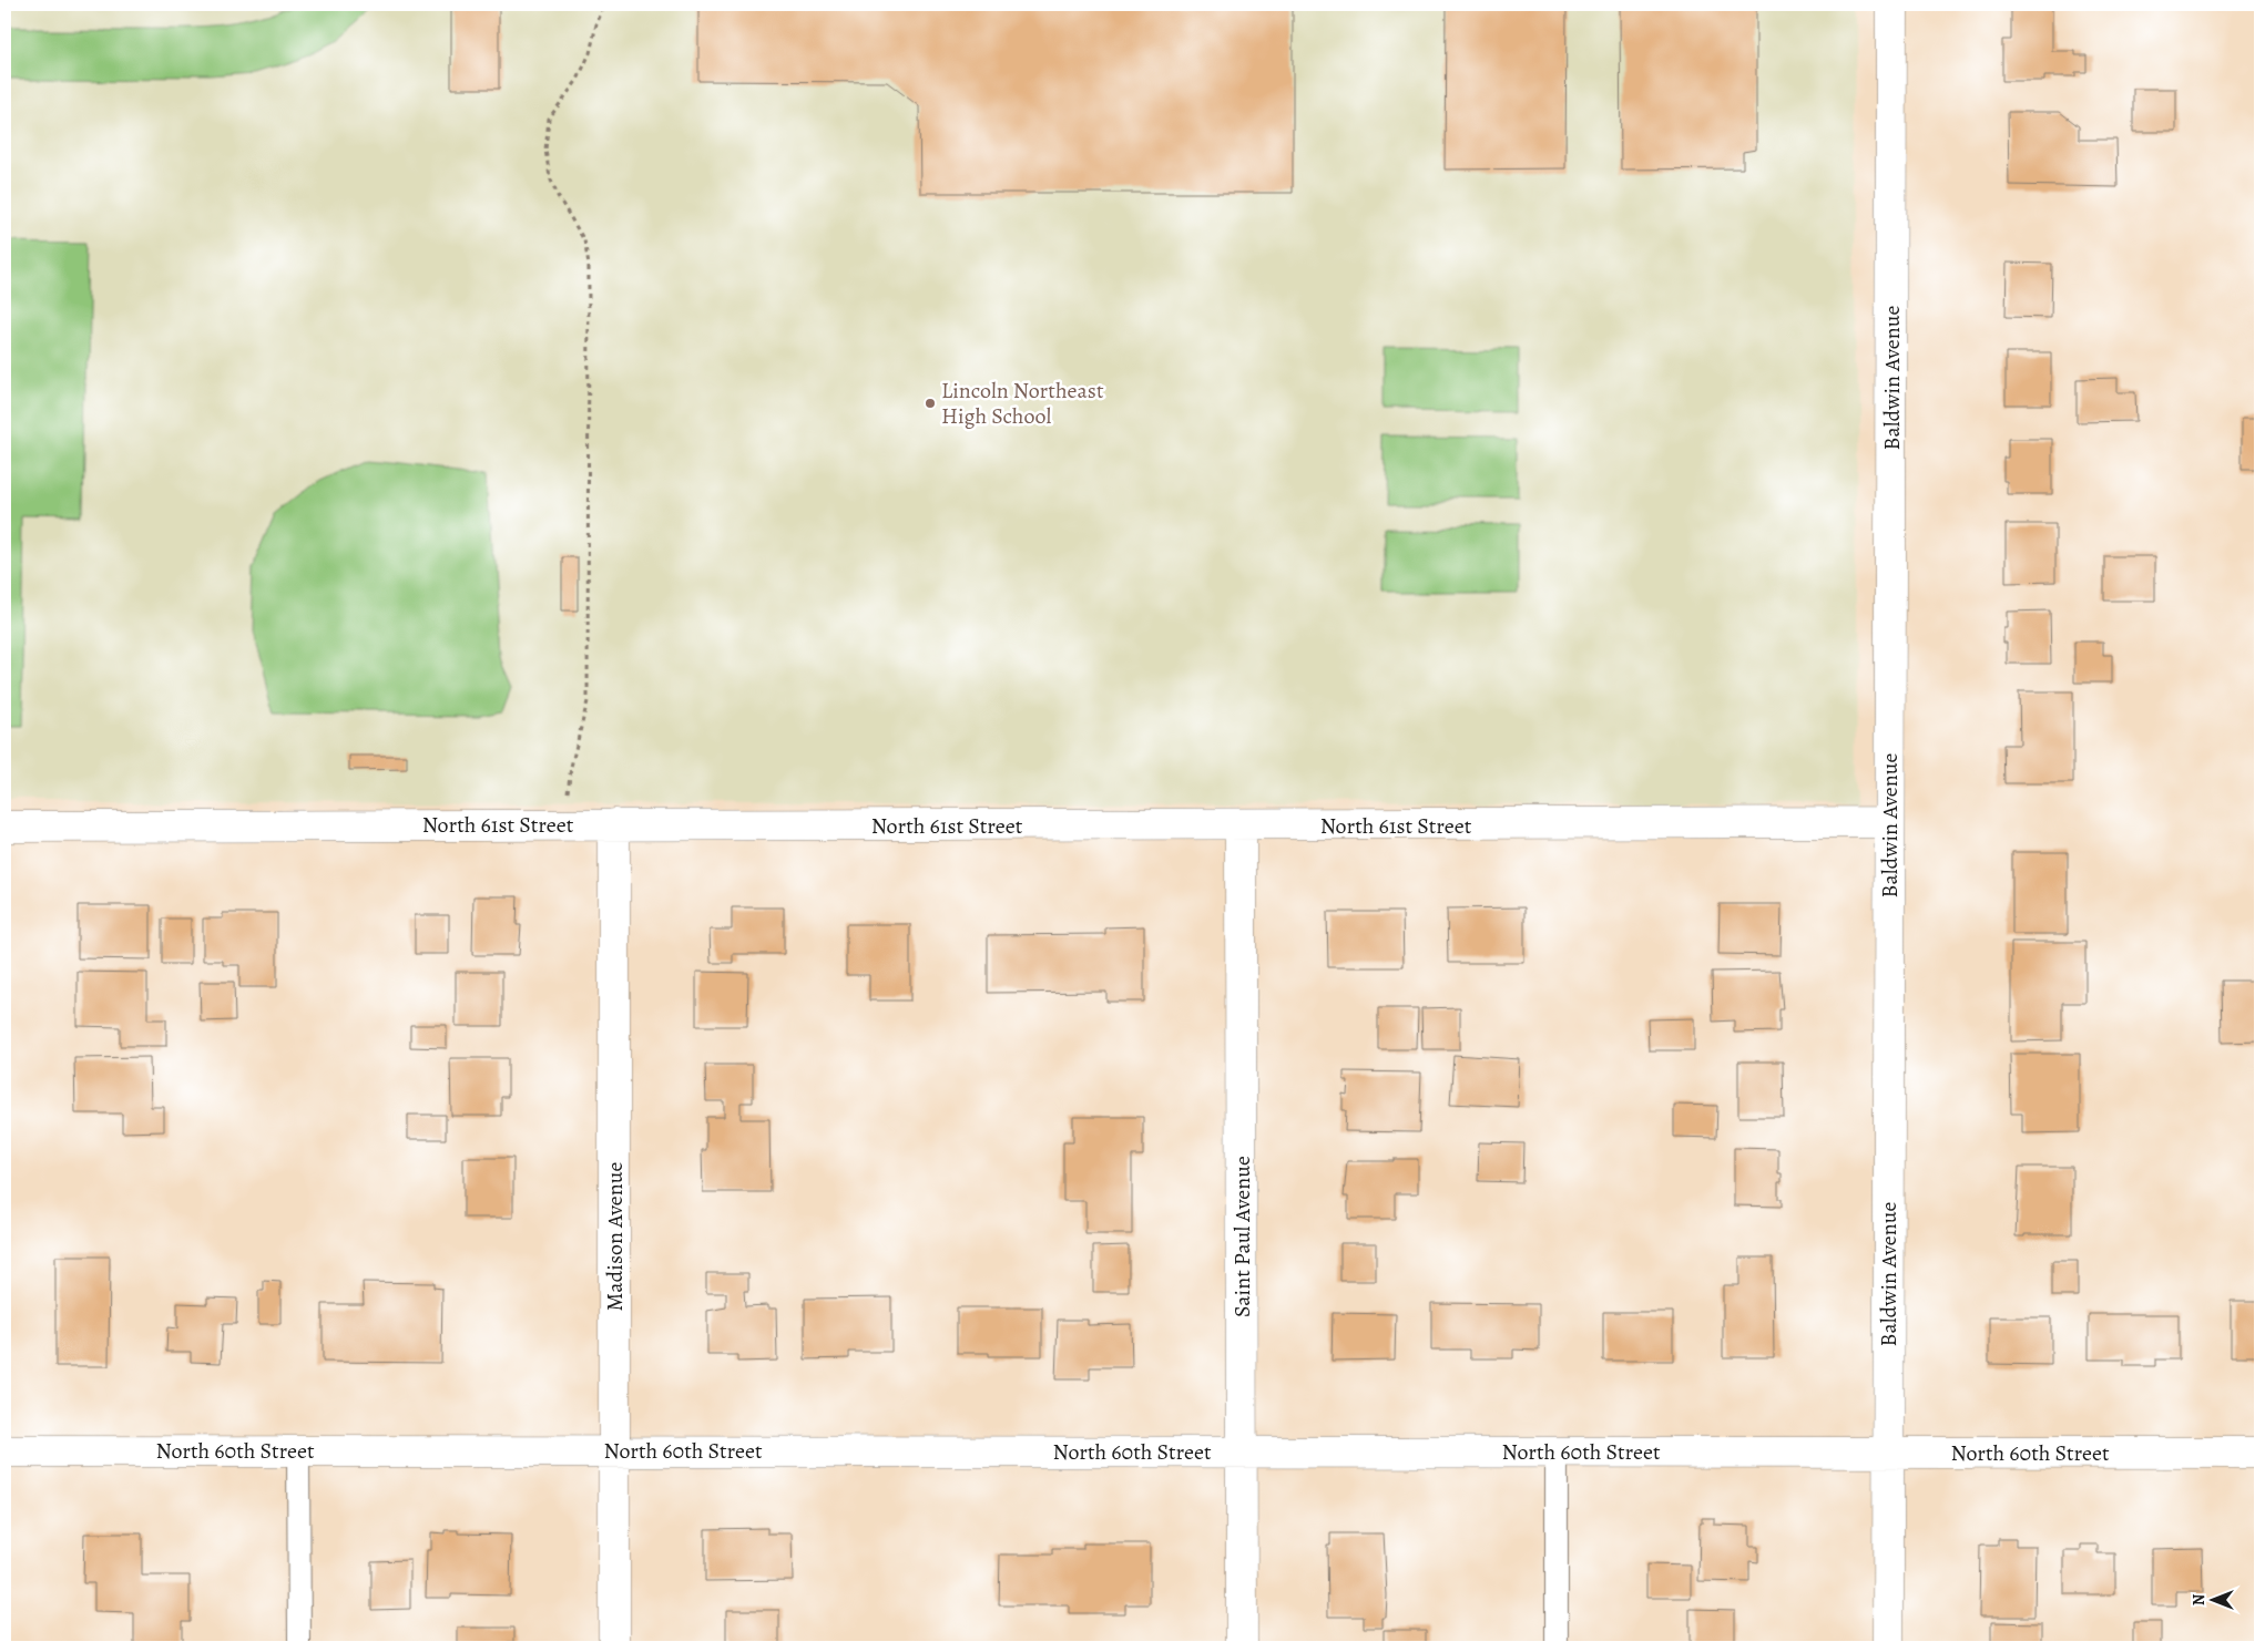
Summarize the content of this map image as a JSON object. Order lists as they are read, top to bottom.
{
  "streets": {
    "street": [
      "Baldwin Avenue",
      "North 61st Street",
      "Madison Avenue",
      "Saint Paul Avenue",
      "North 60th Street"
    ]
  },
  "crossings": [
    ["Baldwin Avenue", "North 61st Street"],
    ["Baldwin Avenue", "North 60th Street"],
    ["North 61st Street", "Madison Avenue"],
    ["North 61st Street", "Saint Paul Avenue"],
    ["Madison Avenue", "North 60th Street"],
    ["Saint Paul Avenue", "North 60th Street"]
  ],
  "places": ["Lincoln Northeast High School"],
  "north": "left"
}
